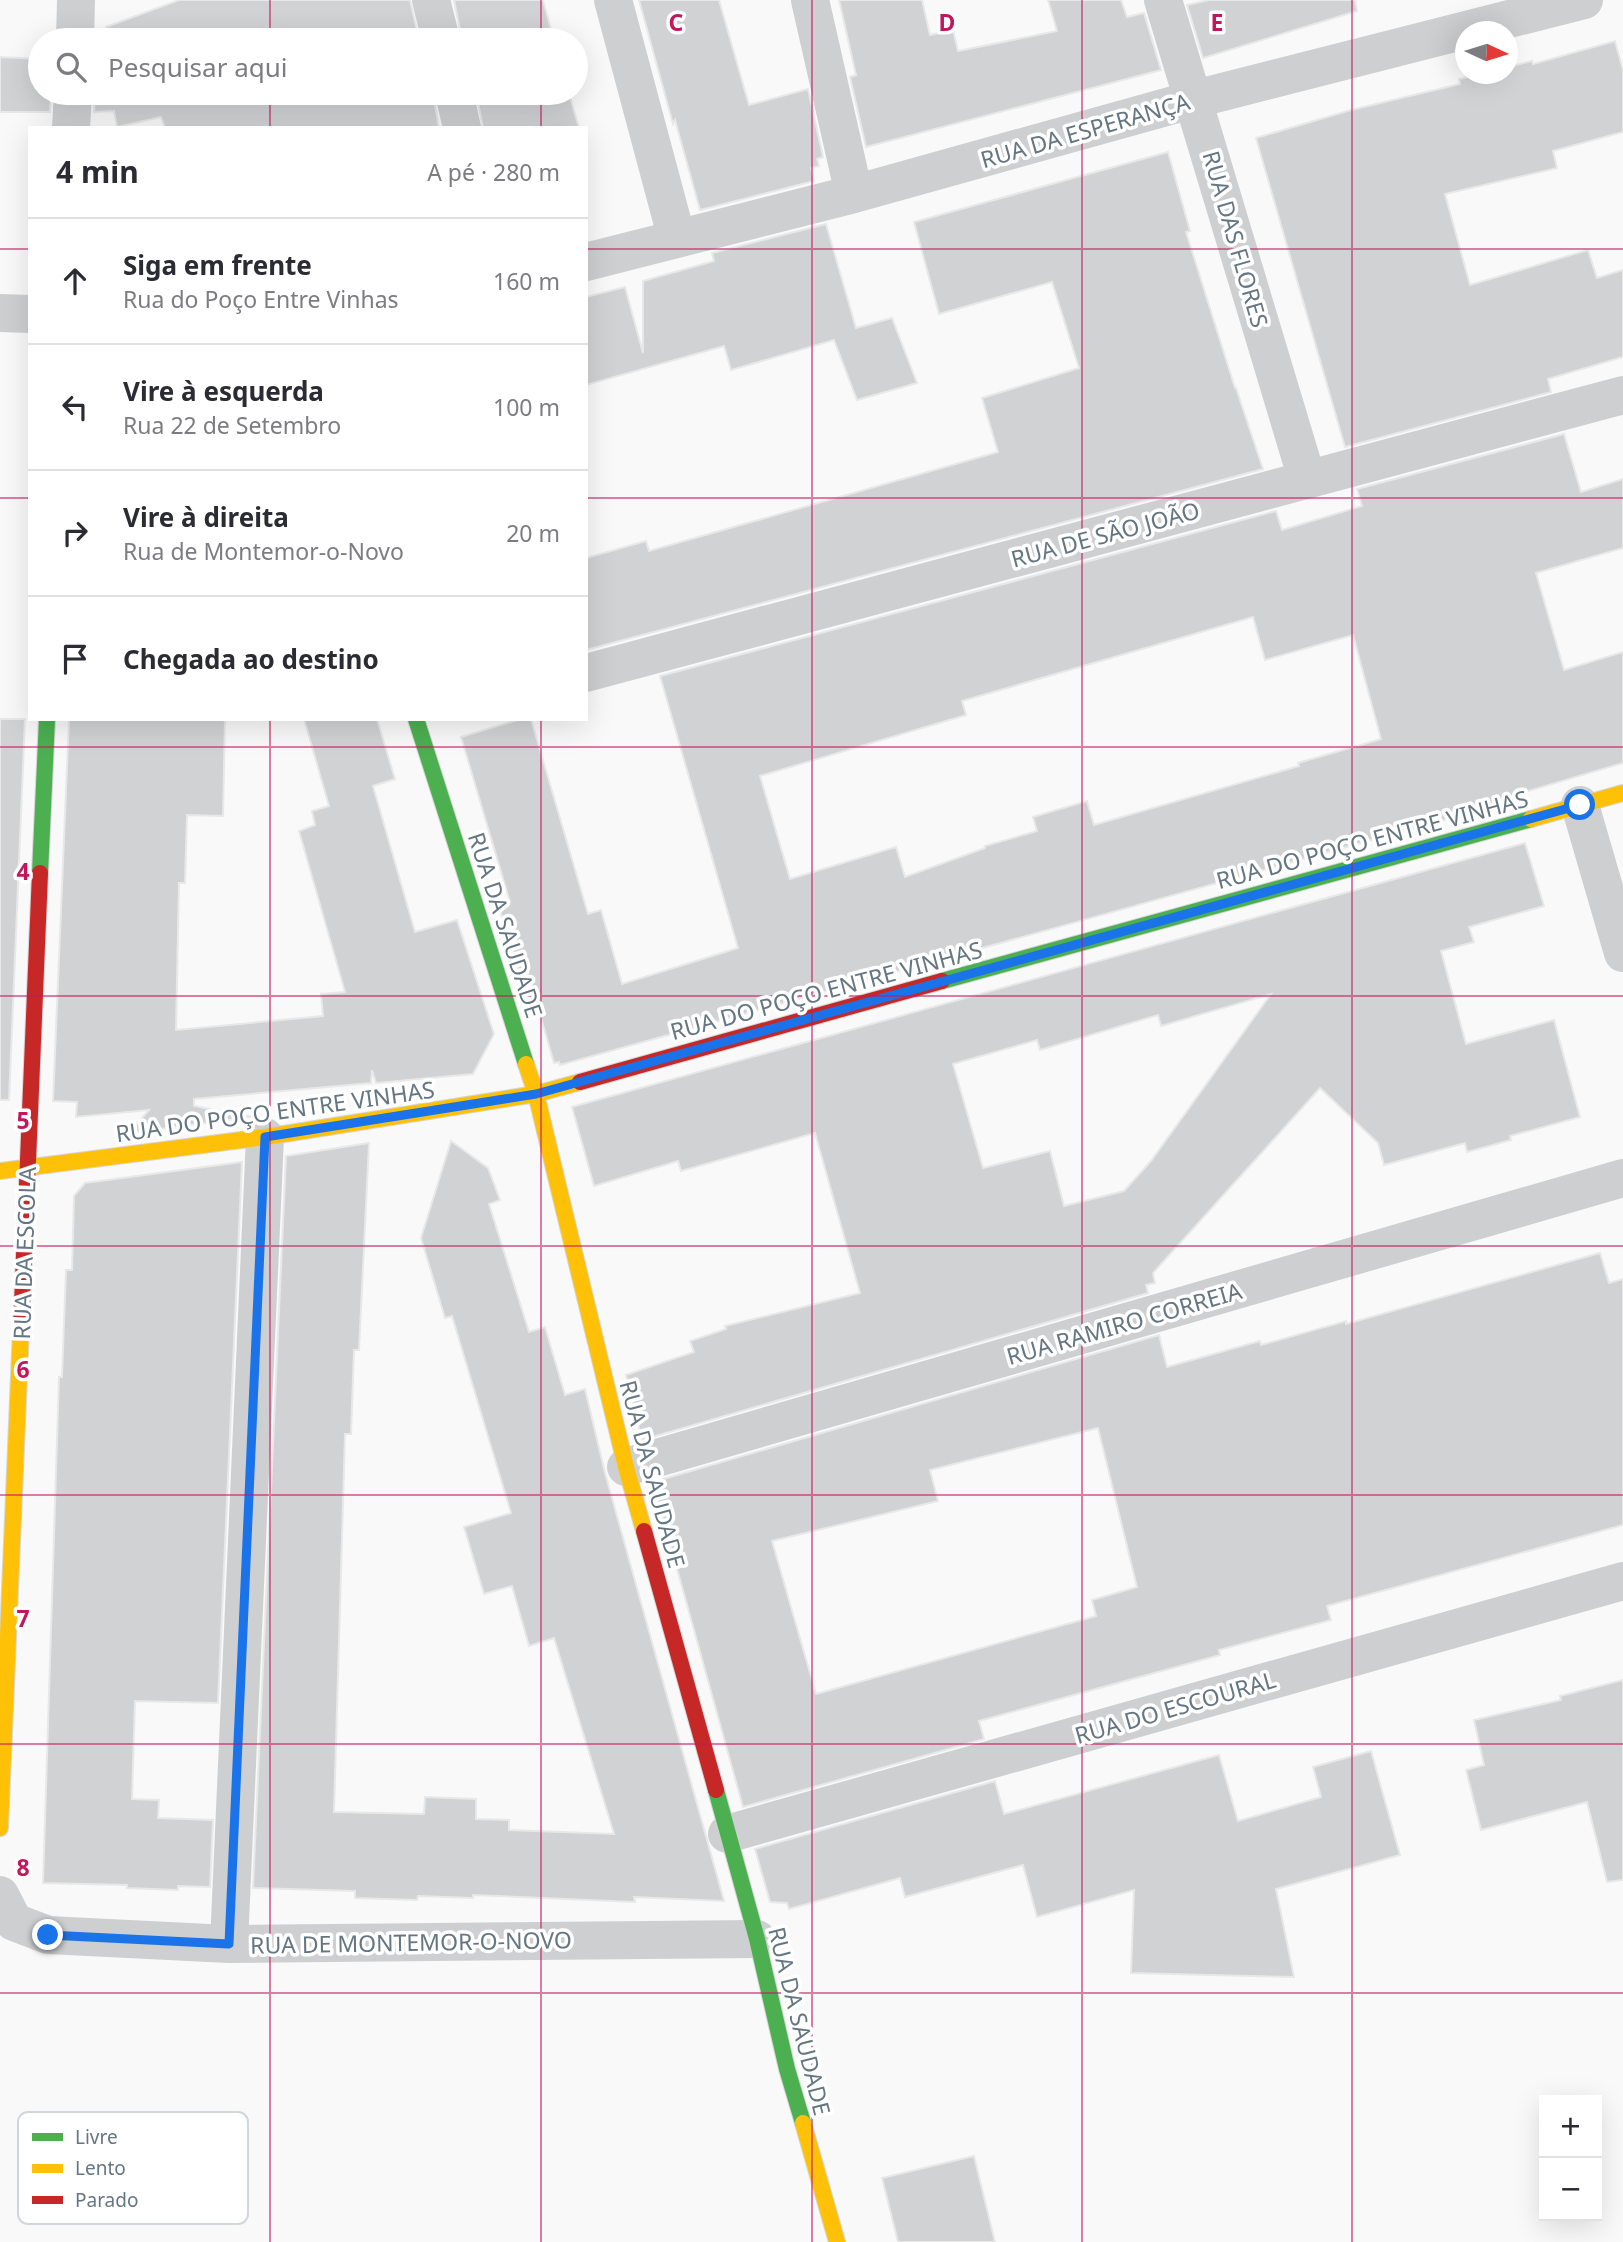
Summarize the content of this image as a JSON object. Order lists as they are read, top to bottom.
{
  "streets": {
    "street": [
      "RUA DA ESPERANÇA",
      "RUA DAS FLORES",
      "RUA DE SÃO JOÃO",
      "RUA DO POÇO ENTRE VINHAS",
      "RUA DA SAUDADE",
      "RUA DA ESCOLA",
      "RUA RAMIRO CORREIA",
      "RUA DO ESCOURAL",
      "RUA DE MONTEMOR-O-NOVO"
    ]
  },
  "crossings": [
    ["RUA DA ESPERANÇA", "RUA DAS FLORES"],
    ["RUA DAS FLORES", "RUA DE SÃO JOÃO"],
    ["RUA DO POÇO ENTRE VINHAS", "RUA DA SAUDADE"],
    ["RUA DO POÇO ENTRE VINHAS", "RUA DA ESCOLA"],
    ["RUA DA SAUDADE", "RUA RAMIRO CORREIA"],
    ["RUA DA SAUDADE", "RUA DO ESCOURAL"],
    ["RUA DA SAUDADE", "RUA DE MONTEMOR-O-NOVO"]
  ],
  "legend": ["Livre", "Lento", "Parado"],
  "north": "right",
  "page": {
    "search": "Pesquisar aqui",
    "heading": ["4 min", "A pé · 280 m"],
    "list": [
      ["Siga em frente", "Rua do Poço Entre Vinhas", "160 m"],
      ["Vire à esquerda", "Rua 22 de Setembro", "100 m"],
      ["Vire à direita", "Rua de Montemor-o-Novo", "20 m"],
      "Chegada ao destino"
    ],
    "map_buttons": ["+", "−"]
  },
  "grid": {
    "columns": ["C", "D", "E"],
    "rows": [
      "4",
      "5",
      "6",
      "7",
      "8"
    ]
  }
}
